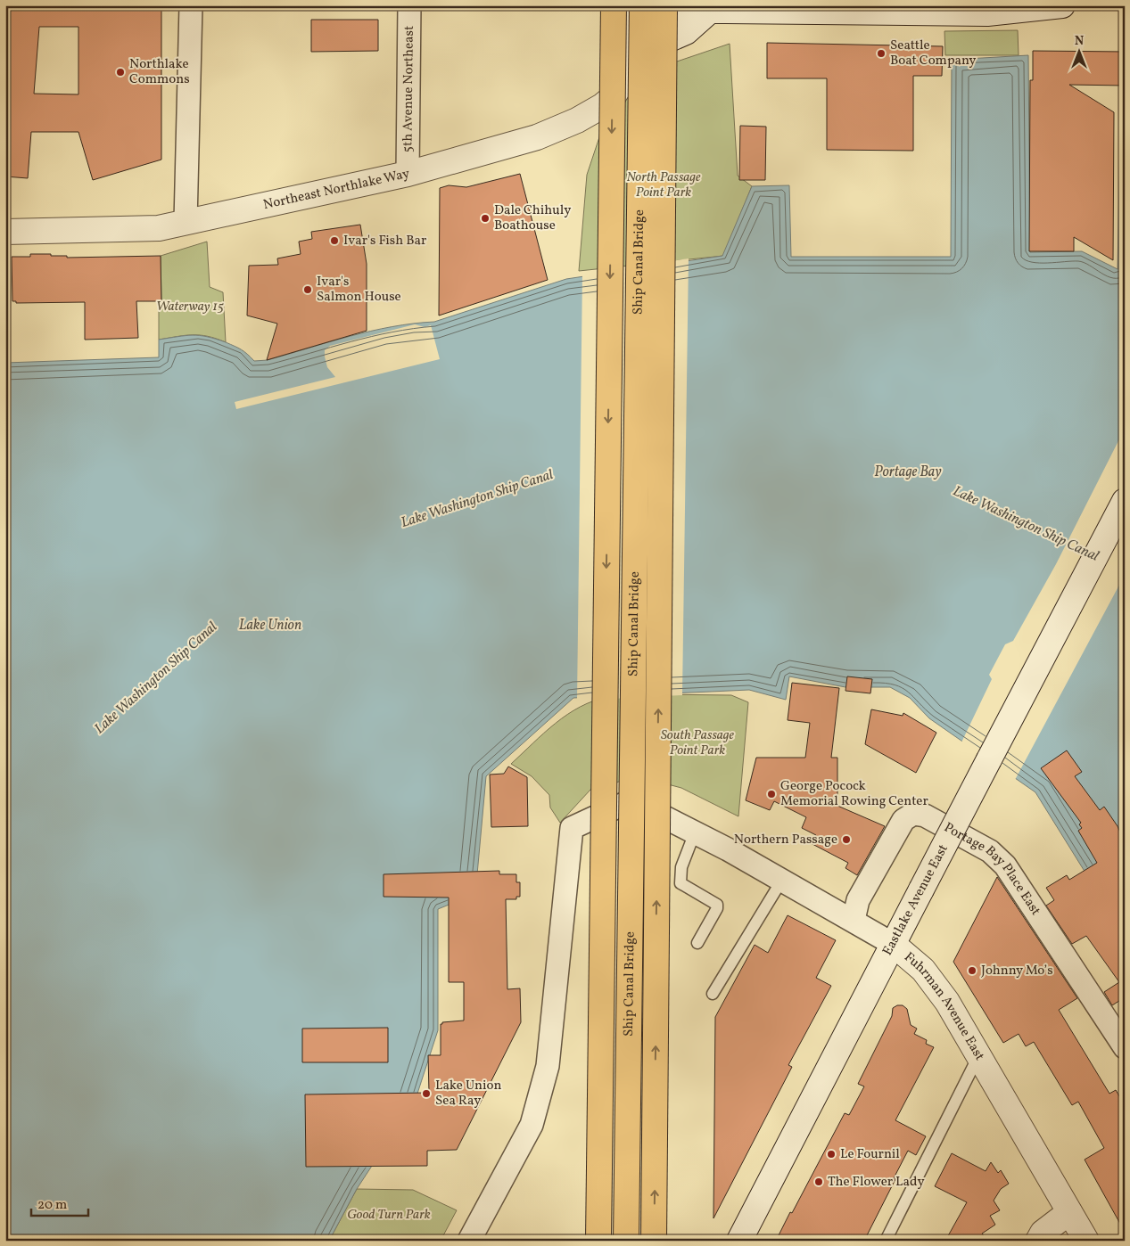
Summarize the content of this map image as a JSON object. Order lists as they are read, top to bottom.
{
  "streets": {
    "highway": ["Ship Canal Bridge"],
    "main road": ["Northeast Northlake Way", "Eastlake Avenue East", "Fuhrman Avenue East"],
    "street": ["5th Avenue Northeast", "Portage Bay Place East"]
  },
  "crossings": [
    ["5th Avenue Northeast", "Northeast Northlake Way"],
    ["Northeast Northlake Way", "Ship Canal Bridge"],
    ["Portage Bay Place East", "Fuhrman Avenue East"],
    ["Eastlake Avenue East", "Fuhrman Avenue East"]
  ],
  "water": ["Portage Bay", "Lake Washington Ship Canal", "Lake Union"],
  "parks": [
    "North Passage Point Park",
    "Waterway 15",
    "South Passage Point Park",
    "Good Turn Park"
  ],
  "places": [
    "Seattle Boat Company",
    "Northlake Commons",
    "Dale Chihuly Boathouse",
    "Ivar's Fish Bar",
    "Ivar's Salmon House",
    "George Pocock Memorial Rowing Center",
    "Northern Passage",
    "Johnny Mo’s",
    "Lake Union Sea Ray",
    "Le Fournil",
    "The Flower Lady"
  ],
  "scale_bar": "20 m",
  "north": "top"
}
